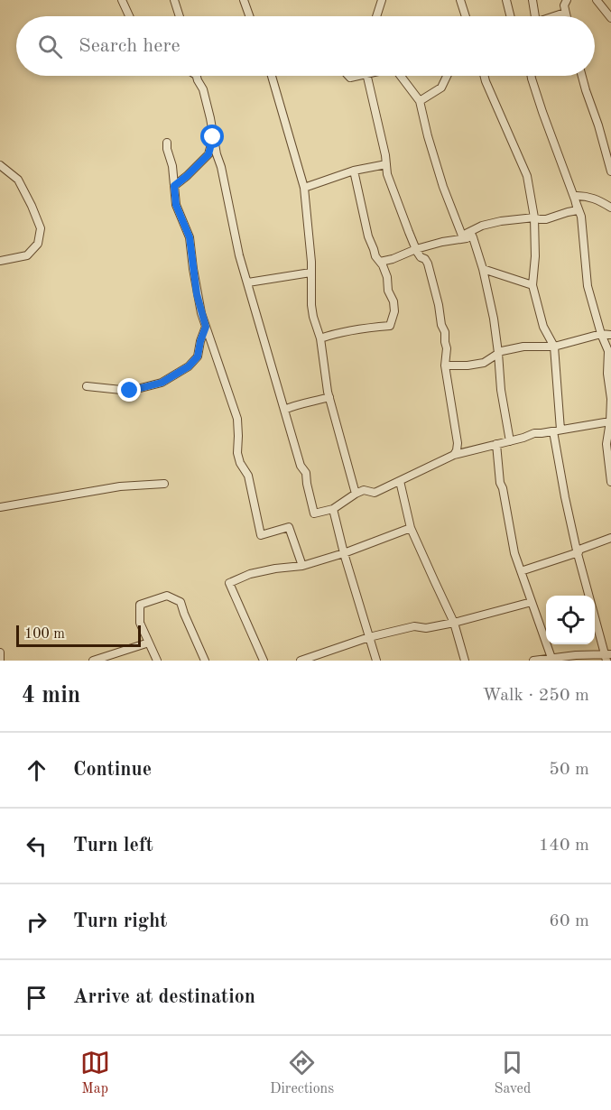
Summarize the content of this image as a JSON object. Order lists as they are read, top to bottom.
{
  "scale_bar": "100 m",
  "page": {
    "search": "Search here",
    "scale": "100 m",
    "heading": ["4 min", "Walk · 250 m"],
    "list": [
      ["Continue", "50 m"],
      ["Turn left", "140 m"],
      ["Turn right", "60 m"],
      "Arrive at destination"
    ],
    "nav": ["Map", "Directions", "Saved"]
  }
}
